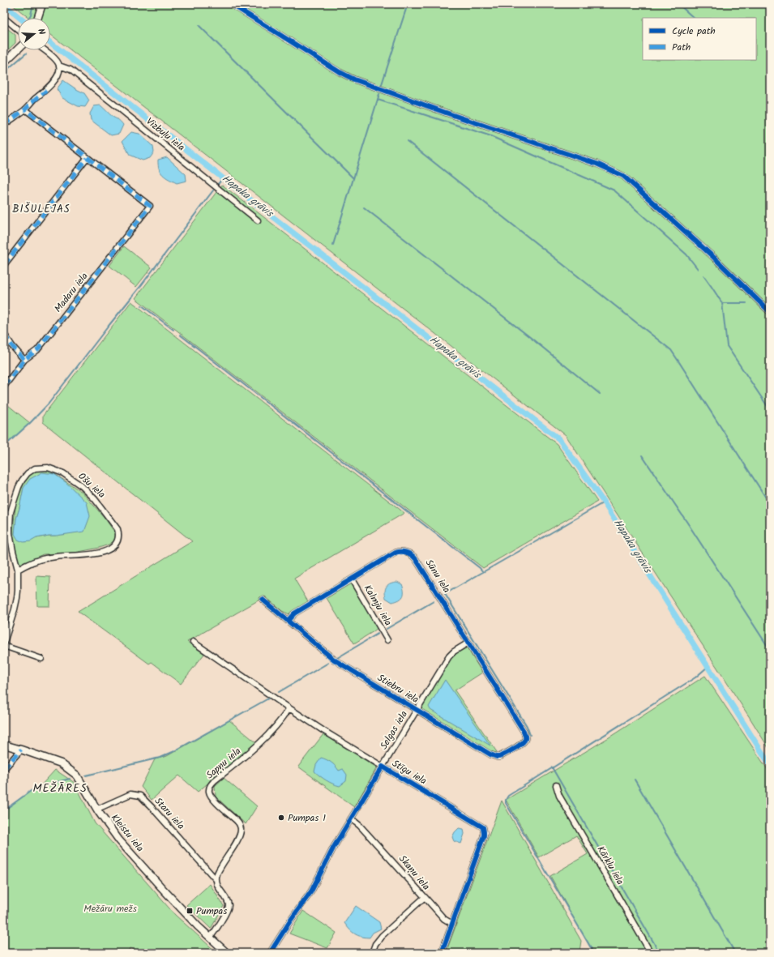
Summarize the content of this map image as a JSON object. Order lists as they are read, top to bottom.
{
  "streets": {
    "street": [
      "Vizbuļu iela",
      "Madaru iela",
      "Ošu iela",
      "Sūnu iela",
      "Kalmju iela",
      "Stiebru iela",
      "Selgas iela",
      "Sapņu iela",
      "Stīgu iela",
      "Staru iela",
      "Kleistu iela",
      "Kārklu iela",
      "Skaņu iela"
    ]
  },
  "crossings": [
    ["Sūnu iela", "Kalmju iela"],
    ["Sūnu iela", "Stiebru iela"],
    ["Sūnu iela", "Selgas iela"],
    ["Stiebru iela", "Selgas iela"],
    ["Selgas iela", "Stīgu iela"],
    ["Sapņu iela", "Staru iela"],
    ["Stīgu iela", "Skaņu iela"],
    ["Staru iela", "Kleistu iela"]
  ],
  "districts": ["BIŠULEJAS", "MEŽĀRES"],
  "water": ["Hapaka grāvis"],
  "parks": ["Mežāru mežs"],
  "places": {
    "other": ["Pumpas 1"],
    "transit": ["Pumpas"]
  },
  "legend": ["Cycle path", "Path"],
  "north": "right"
}
